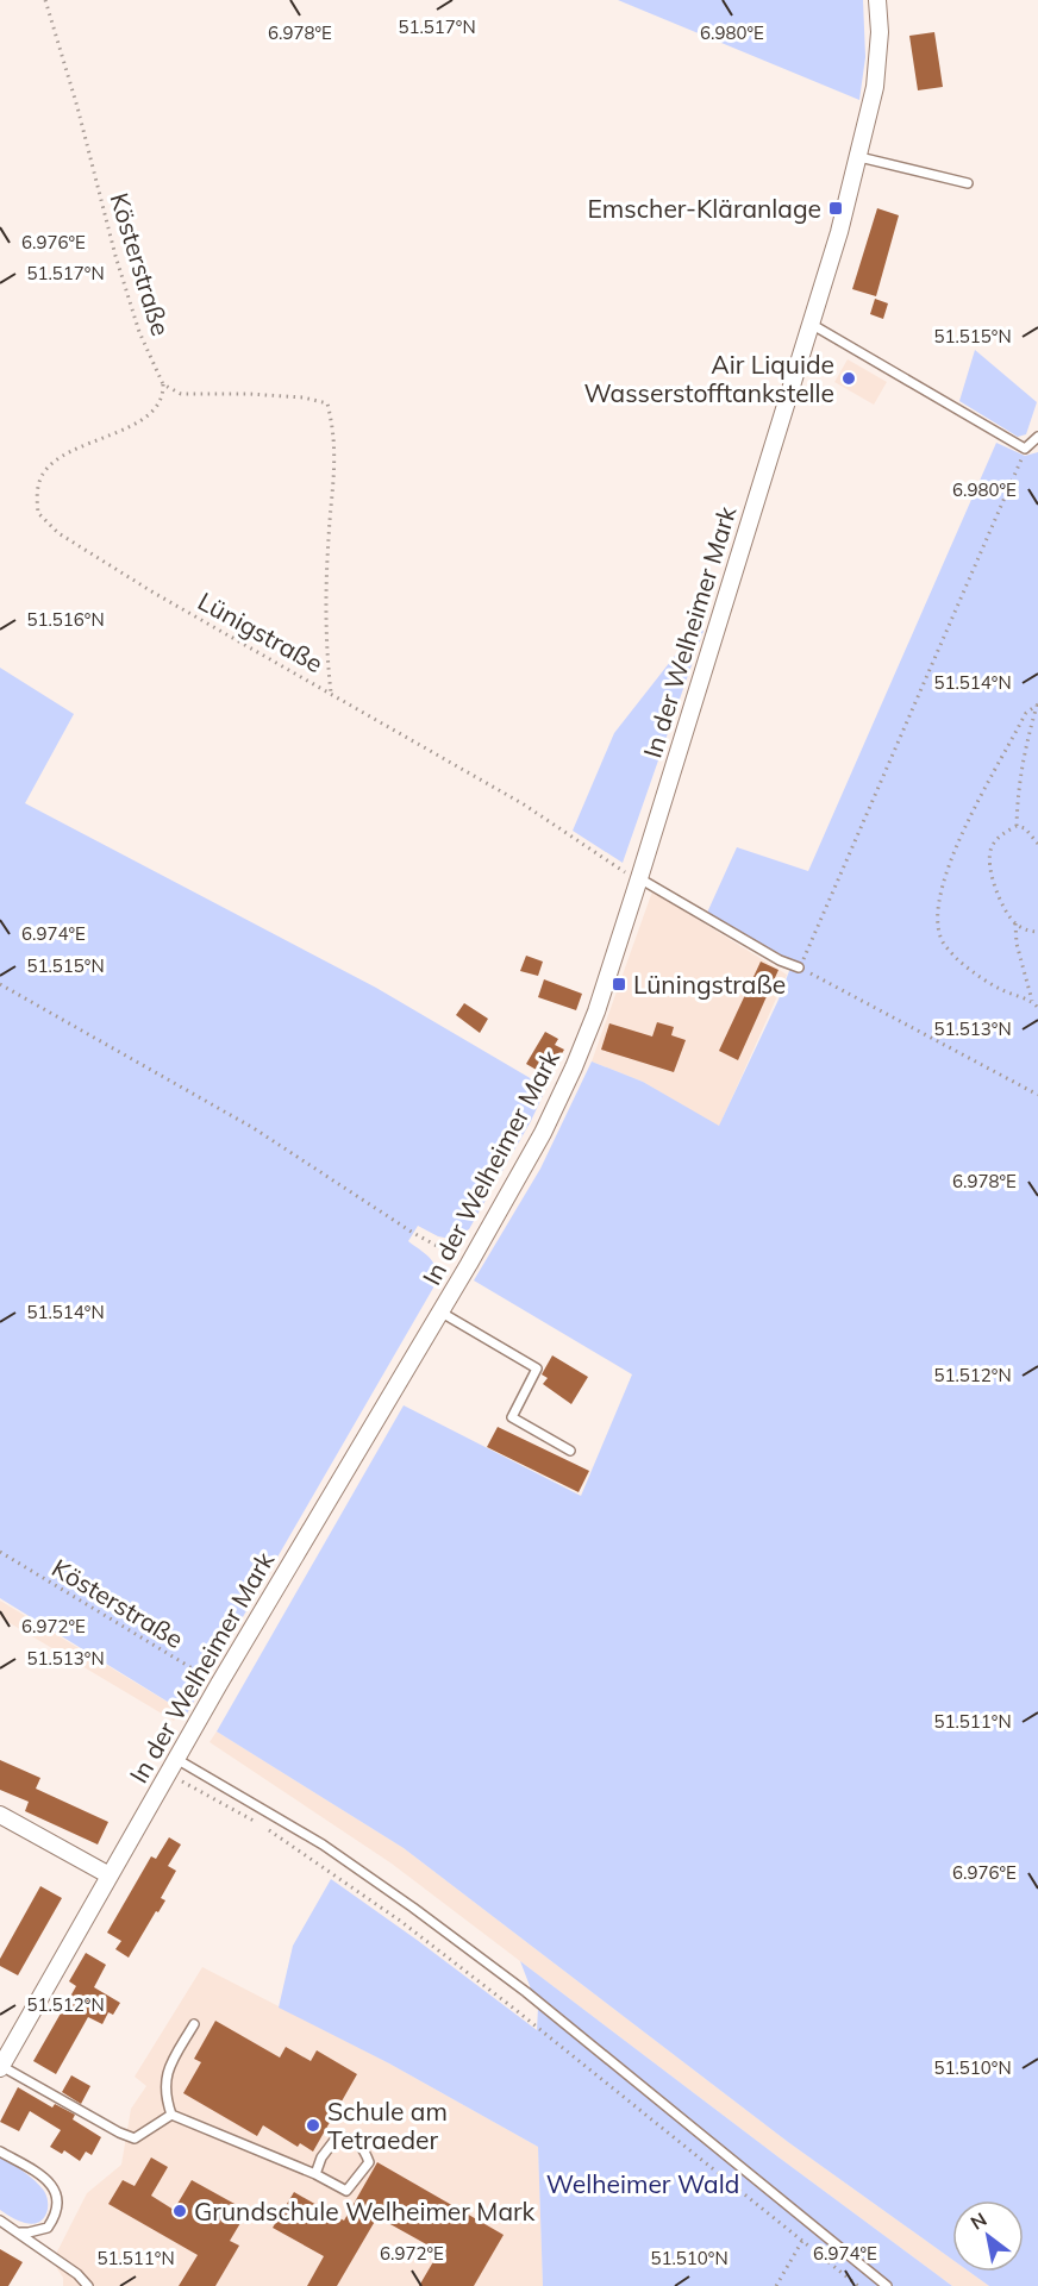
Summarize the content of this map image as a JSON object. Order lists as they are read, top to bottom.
{
  "streets": {
    "street": ["In der Welheimer Mark"],
    "path": ["Kösterstraße", "Lünigstraße"]
  },
  "crossings": [
    ["Kösterstraße", "Lünigstraße"],
    ["Kösterstraße", "In der Welheimer Mark"],
    ["Lünigstraße", "In der Welheimer Mark"]
  ],
  "parks": ["Welheimer Wald"],
  "places": {
    "transit": ["Emscher-Kläranlage", "Lüningstraße"],
    "other": ["Air Liquide Wasserstofftankstelle", "Schule am Tetraeder", "Grundschule Welheimer Mark"]
  },
  "north": "top left",
  "coordinates": [
    "51.517°N",
    "6.978°E",
    "6.980°E",
    "6.976°E",
    "51.515°N",
    "51.516°N",
    "51.514°N",
    "6.974°E",
    "51.513°N",
    "51.512°N",
    "6.972°E",
    "51.511°N",
    "51.510°N"
  ]
}
